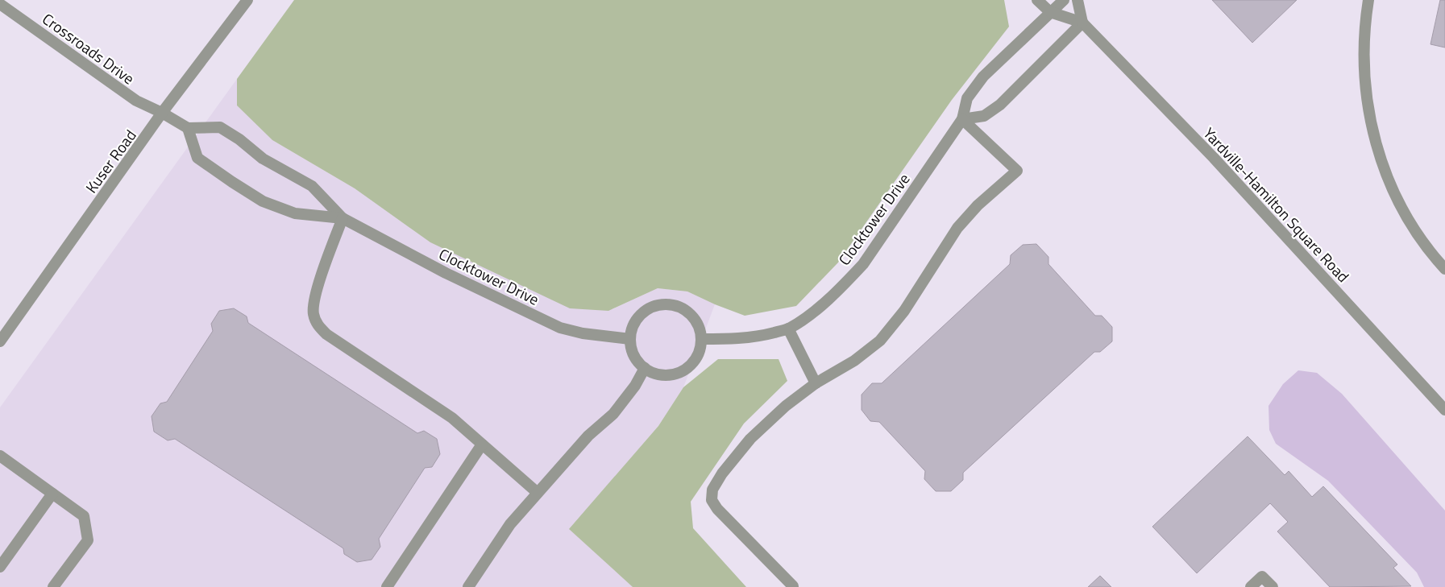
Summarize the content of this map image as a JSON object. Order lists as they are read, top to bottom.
{
  "streets": {
    "street": [
      "Crossroads Drive",
      "Kuser Road",
      "Yardville-Hamilton Square Road",
      "Clocktower Drive"
    ]
  },
  "crossings": [
    ["Crossroads Drive", "Kuser Road"],
    ["Yardville-Hamilton Square Road", "Clocktower Drive"]
  ]
}
